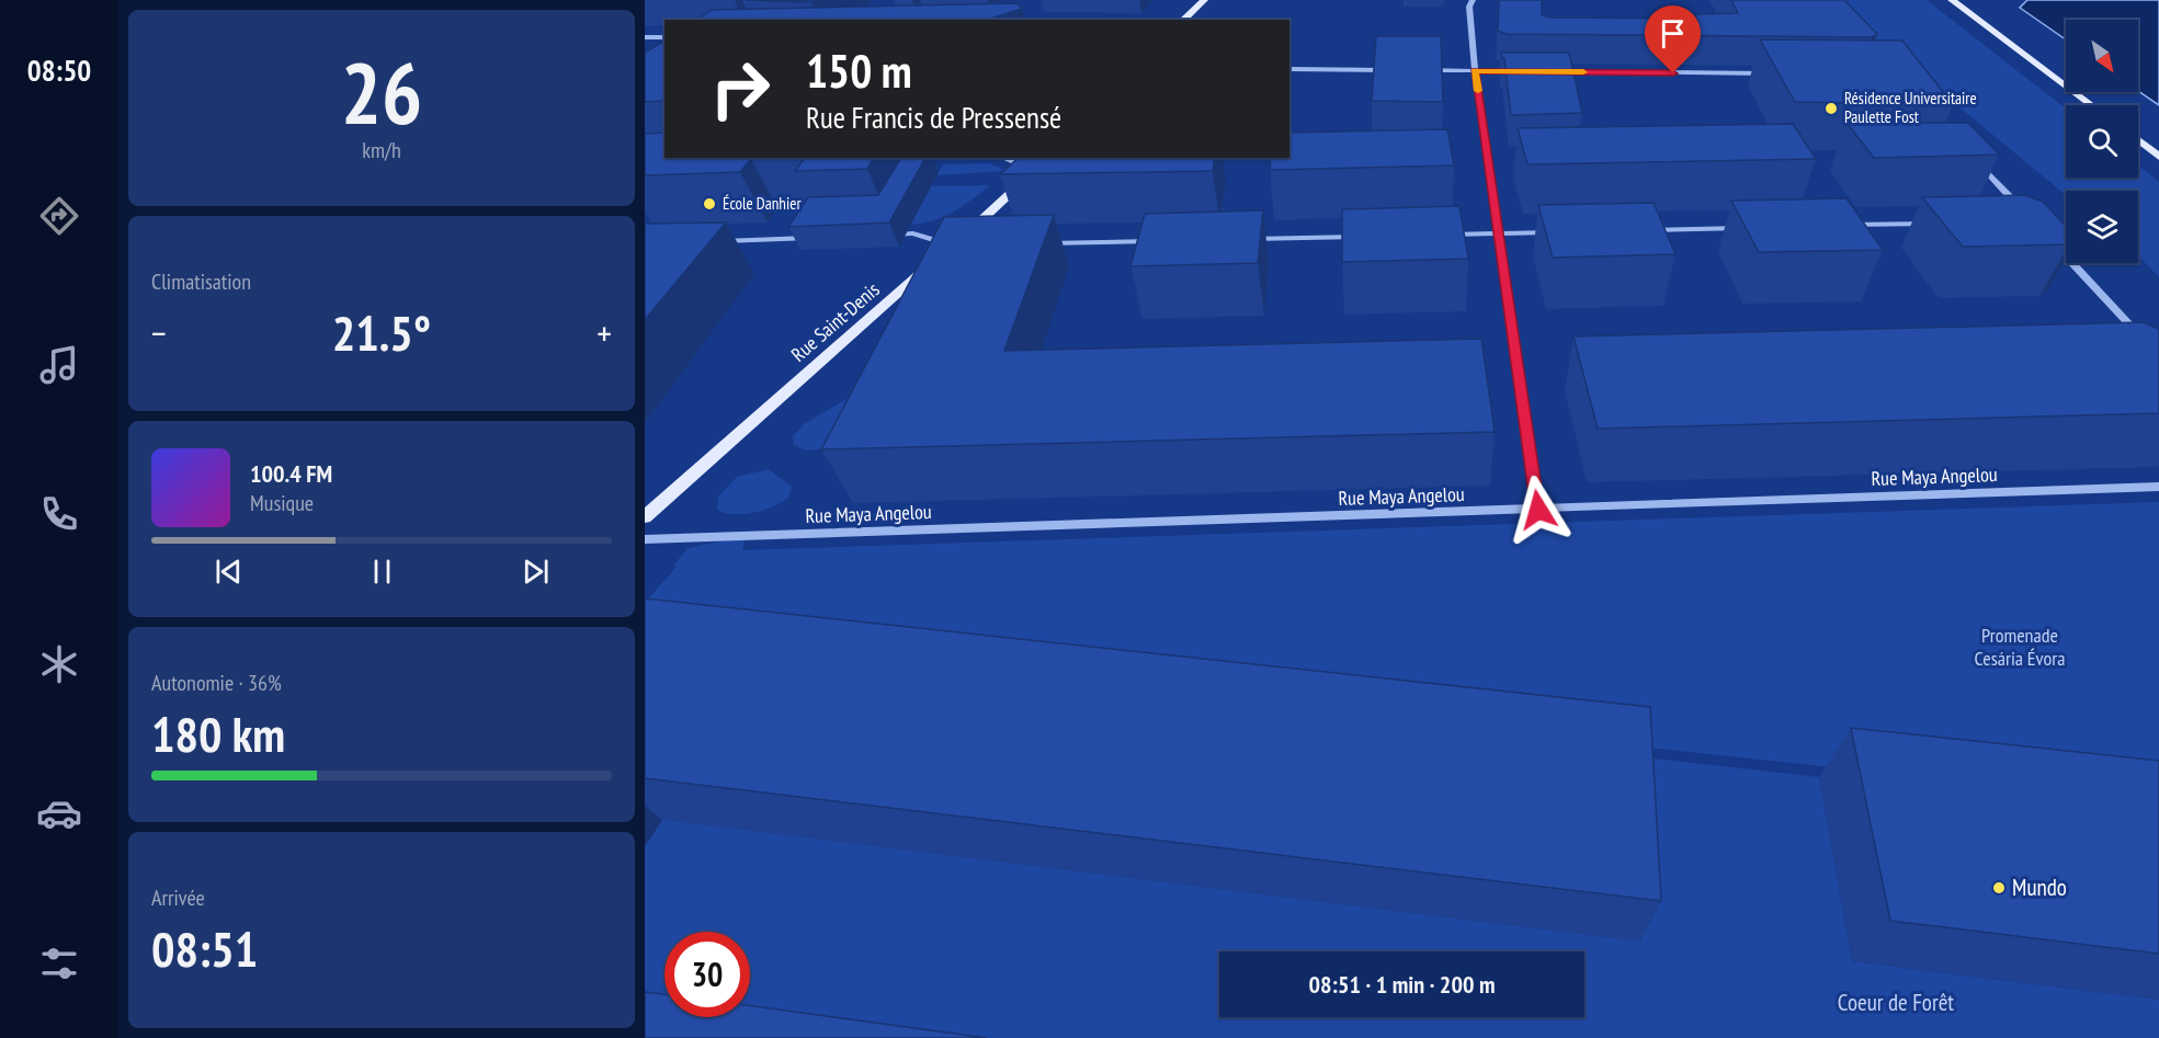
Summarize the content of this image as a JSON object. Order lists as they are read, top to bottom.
{
  "streets": {
    "main road": ["Rue Saint-Denis"],
    "street": ["Rue Maya Angelou"]
  },
  "parks": ["Promenade Cesária Évora", "Coeur de Forêt"],
  "places": ["Résidence Universitaire Paulette Fost", "École Danhier", "Mundo"],
  "north": "bottom right",
  "page": {
    "tabs": "08:50",
    "tile": [
      ["26", "km/h"],
      "Climatisation",
      ["Autonomie · 36%", "180 km"],
      ["Arrivée", "08:51"]
    ],
    "turn": ["150 m", "Rue Francis de Pressensé"],
    "heat": ["−", "21.5°", "+"],
    "song": ["100.4 FM", "Musique"],
    "limit": "30",
    "trip": "08:51 · 1 min · 200 m"
  }
}
